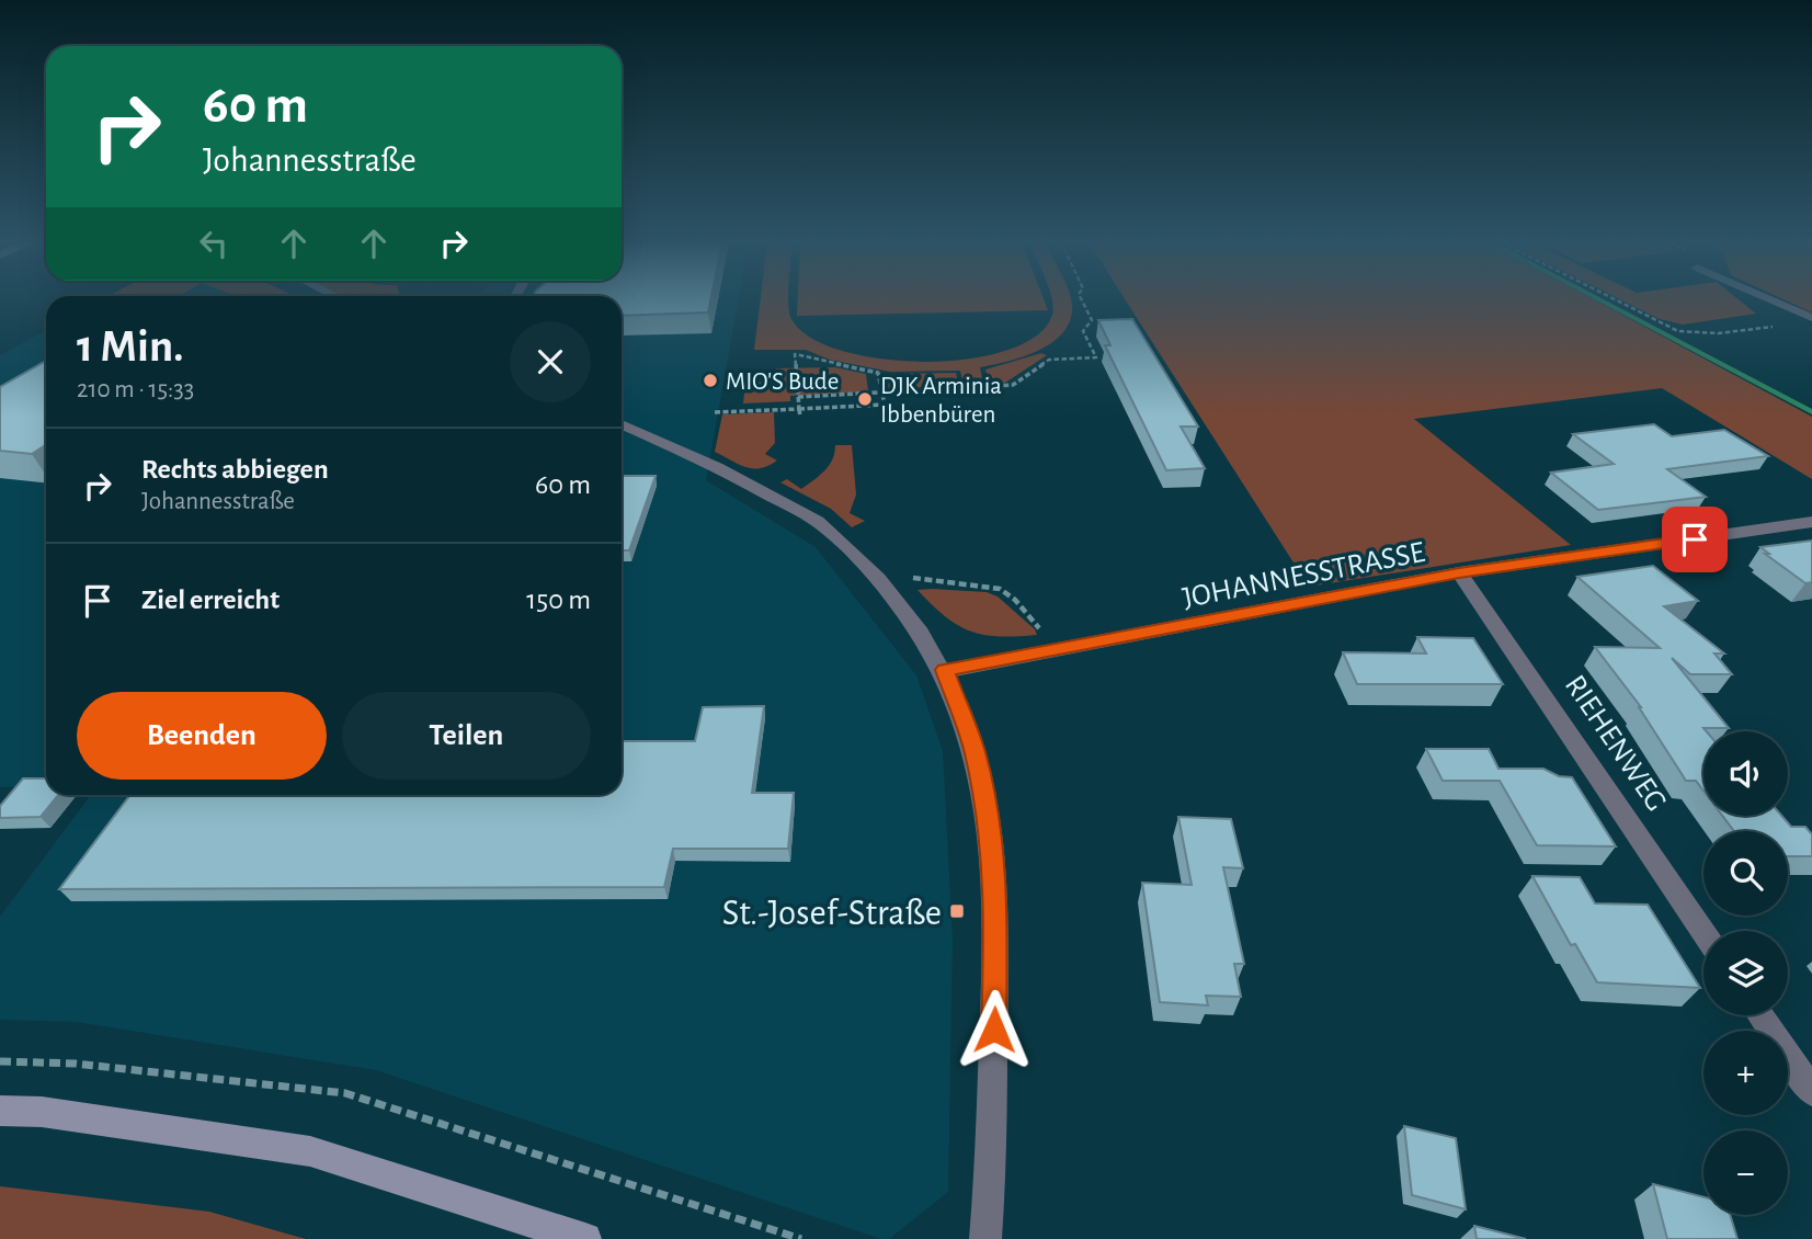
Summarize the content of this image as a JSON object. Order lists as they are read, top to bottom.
{
  "streets": {
    "street": ["JOHANNESSTRASSE", "RIEHENWEG"]
  },
  "crossings": [
    ["JOHANNESSTRASSE", "RIEHENWEG"]
  ],
  "places": {
    "other": ["MIO'S Bude", "DJK Arminia Ibbenbüren"],
    "transit": ["St.-Josef-Straße"]
  },
  "page": {
    "turn": ["60 m", "Johannesstraße"],
    "heading": ["1 Min.", "210 m · 15:33"],
    "list": [
      {
        "name": "Rechts abbiegen",
        "note": "Johannesstraße",
        "value": "60 m"
      },
      {
        "name": "Ziel erreicht",
        "value": "150 m"
      }
    ],
    "buttons": ["Beenden", "Teilen"],
    "map_buttons": ["+", "−"]
  }
}
